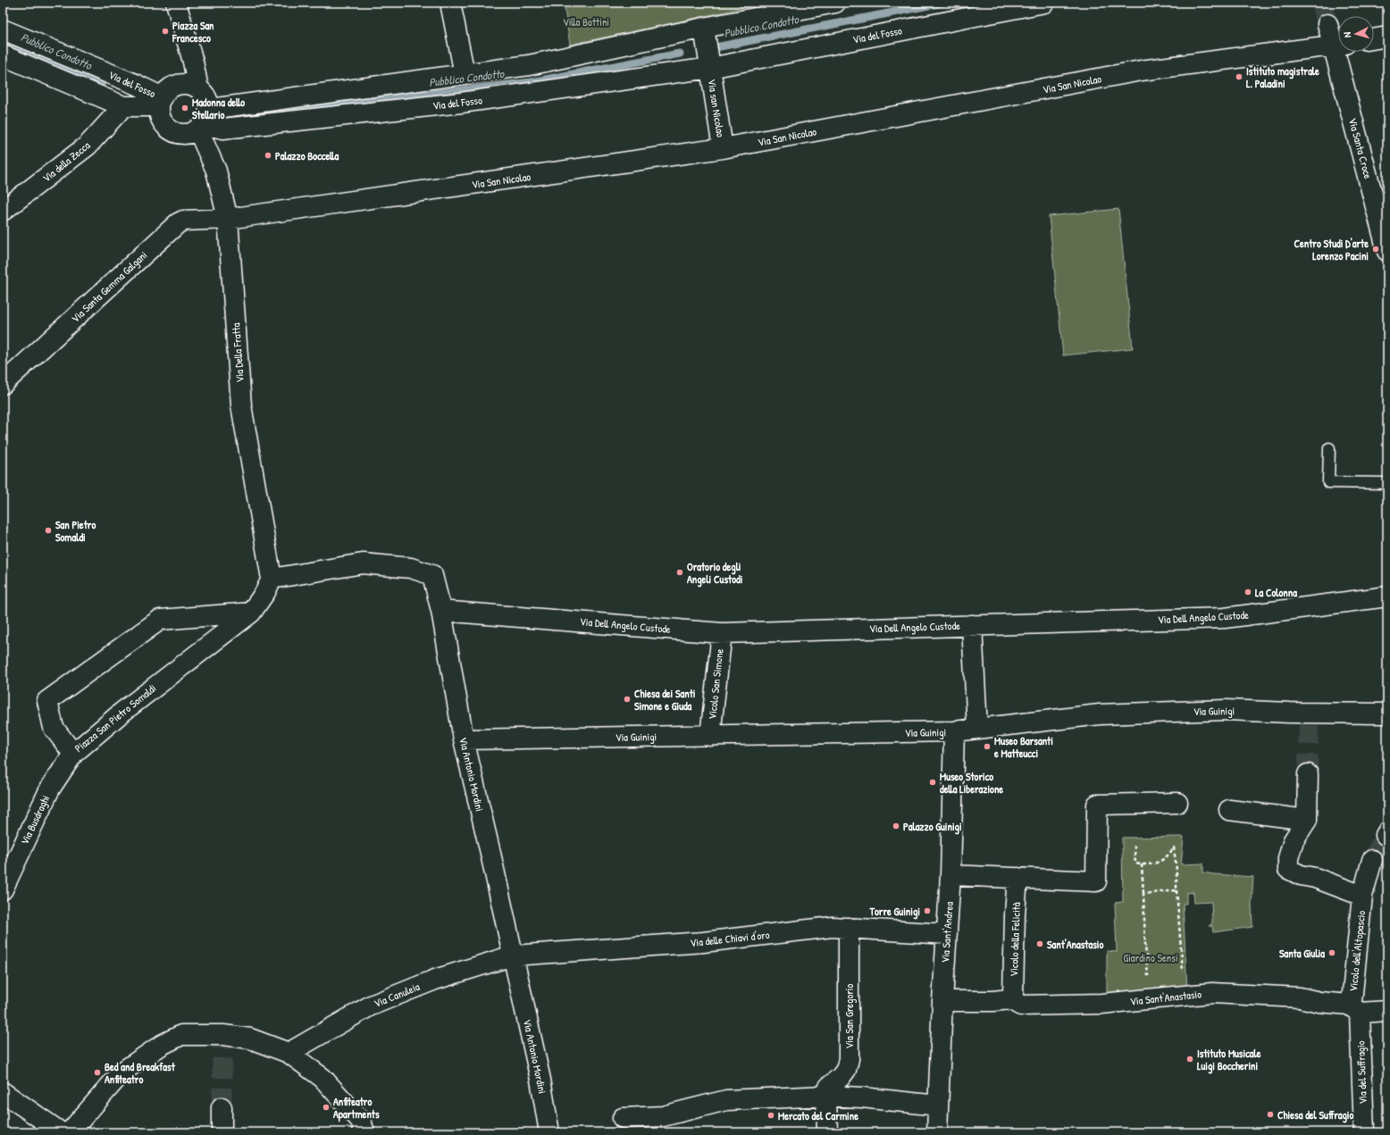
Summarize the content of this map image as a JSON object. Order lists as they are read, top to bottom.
{
  "streets": {
    "street": [
      "Via del Fosso",
      "Via San Nicolao",
      "Via san Nicolao",
      "Via Santa Croce",
      "Via della Zecca",
      "Via Santa Gemma Galgani",
      "Via Della Fratta",
      "Via Dell Angelo Custode",
      "Vicolo San Simone",
      "Via Guinigi",
      "Piazza San Pietro Somaldi",
      "Via Antonio Mordini",
      "Via Busdraghi",
      "Via Sant'Andrea",
      "Via delle Chiavi d'oro",
      "Vicolo della Felicità",
      "Vicolo dell'Altopascio",
      "Via Canuleia",
      "Via Sant'Anastasio",
      "Via San Gregorio",
      "Via del Suffragio"
    ]
  },
  "crossings": [
    ["Via del Fosso", "Via san Nicolao"],
    ["Via del Fosso", "Via della Zecca"],
    ["Via del Fosso", "Via Della Fratta"],
    ["Via San Nicolao", "Via san Nicolao"],
    ["Via San Nicolao", "Via Santa Gemma Galgani"],
    ["Via San Nicolao", "Via Della Fratta"],
    ["Via Santa Gemma Galgani", "Via Della Fratta"],
    ["Via Della Fratta", "Piazza San Pietro Somaldi"],
    ["Via Della Fratta", "Via Antonio Mordini"],
    ["Via Dell Angelo Custode", "Vicolo San Simone"],
    ["Via Dell Angelo Custode", "Via Antonio Mordini"],
    ["Vicolo San Simone", "Via Guinigi"],
    ["Via Guinigi", "Via Antonio Mordini"],
    ["Via Guinigi", "Via Sant'Andrea"],
    ["Piazza San Pietro Somaldi", "Via Antonio Mordini"],
    ["Piazza San Pietro Somaldi", "Via Busdraghi"],
    ["Via Antonio Mordini", "Via delle Chiavi d'oro"],
    ["Via Antonio Mordini", "Via Canuleia"],
    ["Via Sant'Andrea", "Via delle Chiavi d'oro"],
    ["Via Sant'Andrea", "Via Sant'Anastasio"],
    ["Via delle Chiavi d'oro", "Via Canuleia"],
    ["Via delle Chiavi d'oro", "Via San Gregorio"],
    ["Vicolo della Felicità", "Via Sant'Anastasio"],
    ["Vicolo dell'Altopascio", "Via Sant'Anastasio"],
    ["Vicolo dell'Altopascio", "Via del Suffragio"],
    ["Via Sant'Anastasio", "Via del Suffragio"]
  ],
  "water": ["Pubblico Condotto"],
  "parks": ["Villa Bottini", "Giardino Sensi"],
  "places": [
    "Piazza San Francesco",
    "Istituto magistrale L. Paladini",
    "Madonna dello Stellario",
    "Palazzo Boccella",
    "Centro Studi D'arte Lorenzo Pacini",
    "San Pietro Somaldi",
    "Oratorio degli Angeli Custodi",
    "La Colonna",
    "Chiesa dei Santi Simone e Giuda",
    "Museo Barsanti e Matteucci",
    "Museo Storico della Liberazione",
    "Palazzo Guinigi",
    "Torre Guinigi",
    "Sant'Anastasio",
    "Santa Giulia",
    "Istituto Musicale Luigi Boccherini",
    "Bed and Breakfast Anfiteatro",
    "Anfiteatro Apartments",
    "Chiesa del Suffragio",
    "Mercato del Carmine"
  ],
  "north": "left"
}
